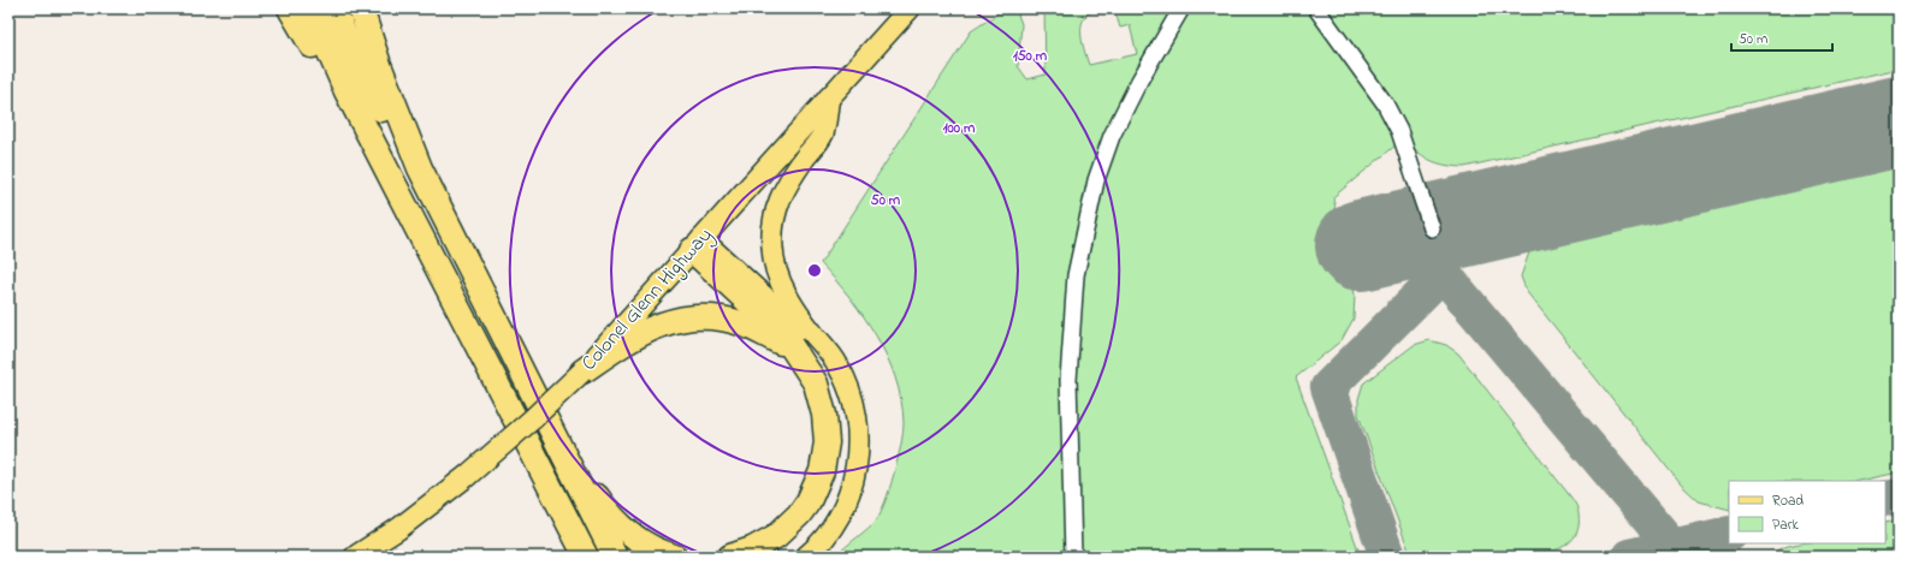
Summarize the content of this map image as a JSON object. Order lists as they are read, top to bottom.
{
  "streets": {
    "main road": ["Colonel Glenn Highway"]
  },
  "legend": ["Road", "Park"],
  "scale_bar": "50 m",
  "rings": ["150 m", "100 m", "50 m"]
}
